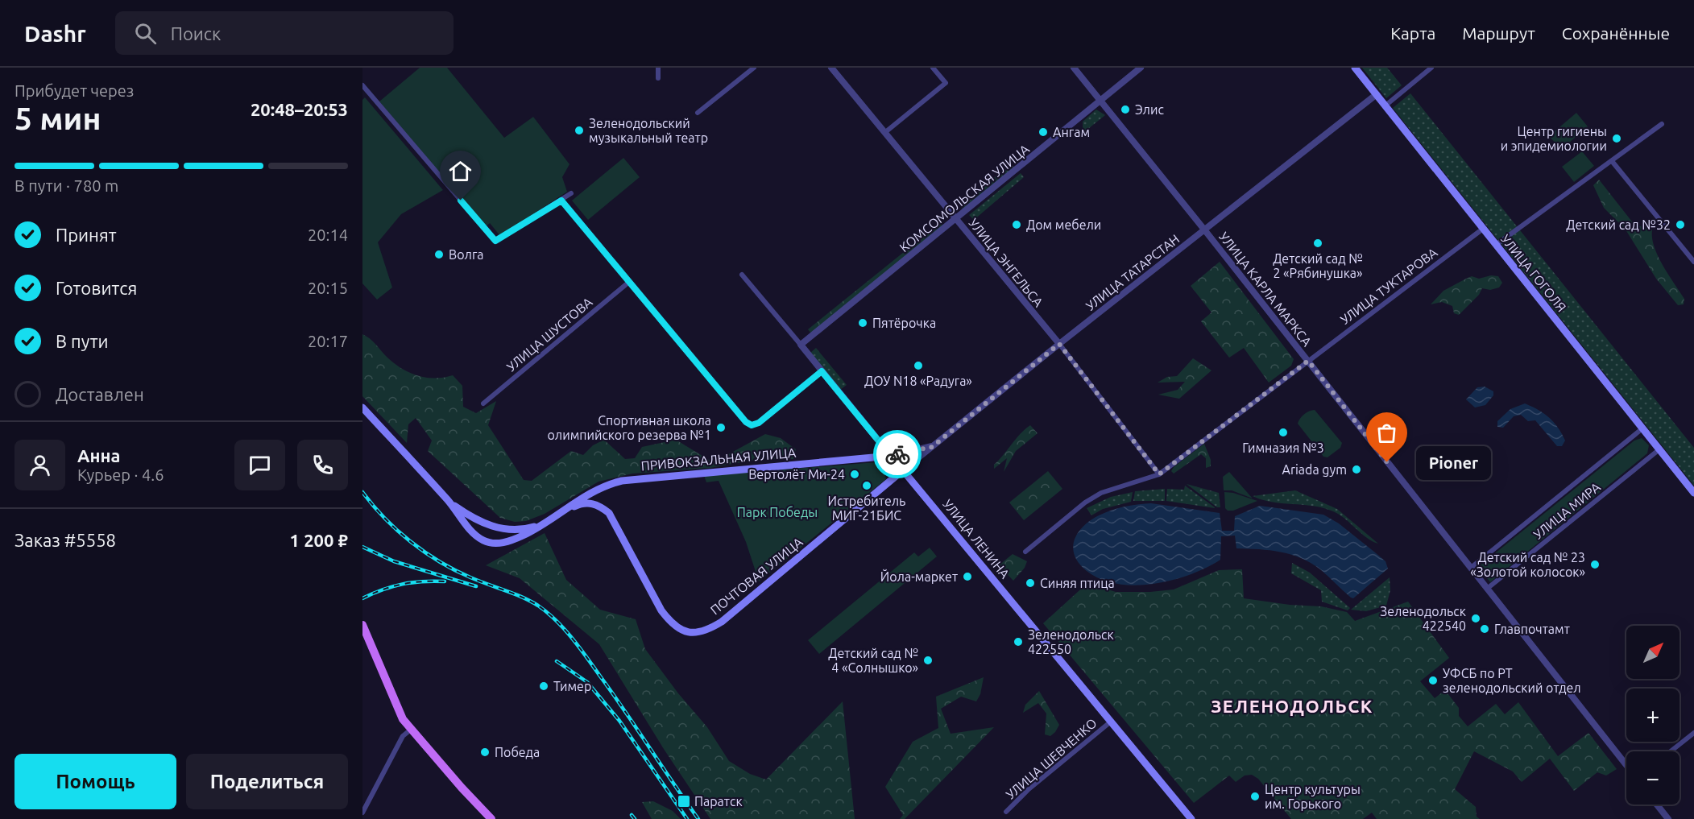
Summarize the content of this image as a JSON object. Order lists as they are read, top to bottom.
{
  "streets": {
    "main road": [
      "УЛИЦА ГОГОЛЯ",
      "ПРИВОКЗАЛЬНАЯ УЛИЦА",
      "УЛИЦА ЛЕНИНА",
      "ПОЧТОВАЯ УЛИЦА"
    ],
    "street": [
      "КОМСОМОЛЬСКАЯ УЛИЦА",
      "УЛИЦА ЭНГЕЛЬСА",
      "УЛИЦА ТАТАРСТАН",
      "УЛИЦА ТУКТАРОВА",
      "УЛИЦА КАРЛА МАРКСА",
      "УЛИЦА ШУСТОВА",
      "УЛИЦА МИРА",
      "УЛИЦА ШЕВЧЕНКО"
    ]
  },
  "crossings": [
    ["КОМСОМОЛЬСКАЯ УЛИЦА", "УЛИЦА ЭНГЕЛЬСА"],
    ["КОМСОМОЛЬСКАЯ УЛИЦА", "УЛИЦА КАРЛА МАРКСА"],
    ["КОМСОМОЛЬСКАЯ УЛИЦА", "УЛИЦА ЛЕНИНА"],
    ["УЛИЦА ЭНГЕЛЬСА", "УЛИЦА ТАТАРСТАН"],
    ["УЛИЦА ЭНГЕЛЬСА", "УЛИЦА ТУКТАРОВА"],
    ["УЛИЦА ТАТАРСТАН", "УЛИЦА ГОГОЛЯ"],
    ["УЛИЦА ТАТАРСТАН", "УЛИЦА КАРЛА МАРКСА"],
    ["УЛИЦА ТАТАРСТАН", "УЛИЦА ЛЕНИНА"],
    ["УЛИЦА ТАТАРСТАН", "ПОЧТОВАЯ УЛИЦА"],
    ["УЛИЦА ГОГОЛЯ", "УЛИЦА ТУКТАРОВА"],
    ["УЛИЦА ГОГОЛЯ", "УЛИЦА МИРА"],
    ["УЛИЦА ТУКТАРОВА", "УЛИЦА КАРЛА МАРКСА"],
    ["УЛИЦА КАРЛА МАРКСА", "УЛИЦА МИРА"],
    ["ПРИВОКЗАЛЬНАЯ УЛИЦА", "УЛИЦА ЛЕНИНА"],
    ["ПРИВОКЗАЛЬНАЯ УЛИЦА", "ПОЧТОВАЯ УЛИЦА"],
    ["УЛИЦА ЛЕНИНА", "ПОЧТОВАЯ УЛИЦА"],
    ["УЛИЦА ЛЕНИНА", "УЛИЦА ШЕВЧЕНКО"]
  ],
  "districts": ["ЗЕЛЕНОДОЛЬСК"],
  "parks": ["Парк Победы"],
  "places": {
    "other": [
      "Элис",
      "Зеленодольский музыкальный театр",
      "Ангам",
      "Центр гигиены и эпидемиологии",
      "Дом мебели",
      "Детский сад №32",
      "Детский сад № 2 «Рябинушка»",
      "Волга",
      "Пятёрочка",
      "ДОУ N18 «Радуга»",
      "Спортивная школа олимпийского резерва №1",
      "Гимназия №3",
      "Pioner",
      "Ariada gym",
      "Вертолёт Ми-24",
      "Истребитель МИГ-21БИС",
      "Детский сад № 23 «Золотой колосок»",
      "Йола-маркет",
      "Синяя птица",
      "Зеленодольск 422540",
      "Главпочтамт",
      "Зеленодольск 422550",
      "Детский сад № 4 «Солнышко»",
      "УФСБ по РТ зеленодольский отдел",
      "Тимер",
      "Победа",
      "Центр культуры им. Горького"
    ],
    "transit": ["Паратск"]
  },
  "north": "top right",
  "page": {
    "header": "Dashr",
    "search": "Поиск",
    "nav": ["Карта", "Маршрут", "Сохранённые"],
    "heading": ["5 мин", "Прибудет через", "20:48–20:53"],
    "panel": [
      "Анна",
      "Курьер · 4.6",
      "Заказ #5558",
      "1 200 ₽"
    ],
    "bar": "В пути · 780 m",
    "list": [
      ["Принят", "20:14"],
      ["Готовится", "20:15"],
      ["В пути", "20:17"],
      "Доставлен"
    ],
    "bubble": "Pioner",
    "map_buttons": ["+", "−"],
    "buttons": ["Помощь", "Поделиться"]
  }
}
